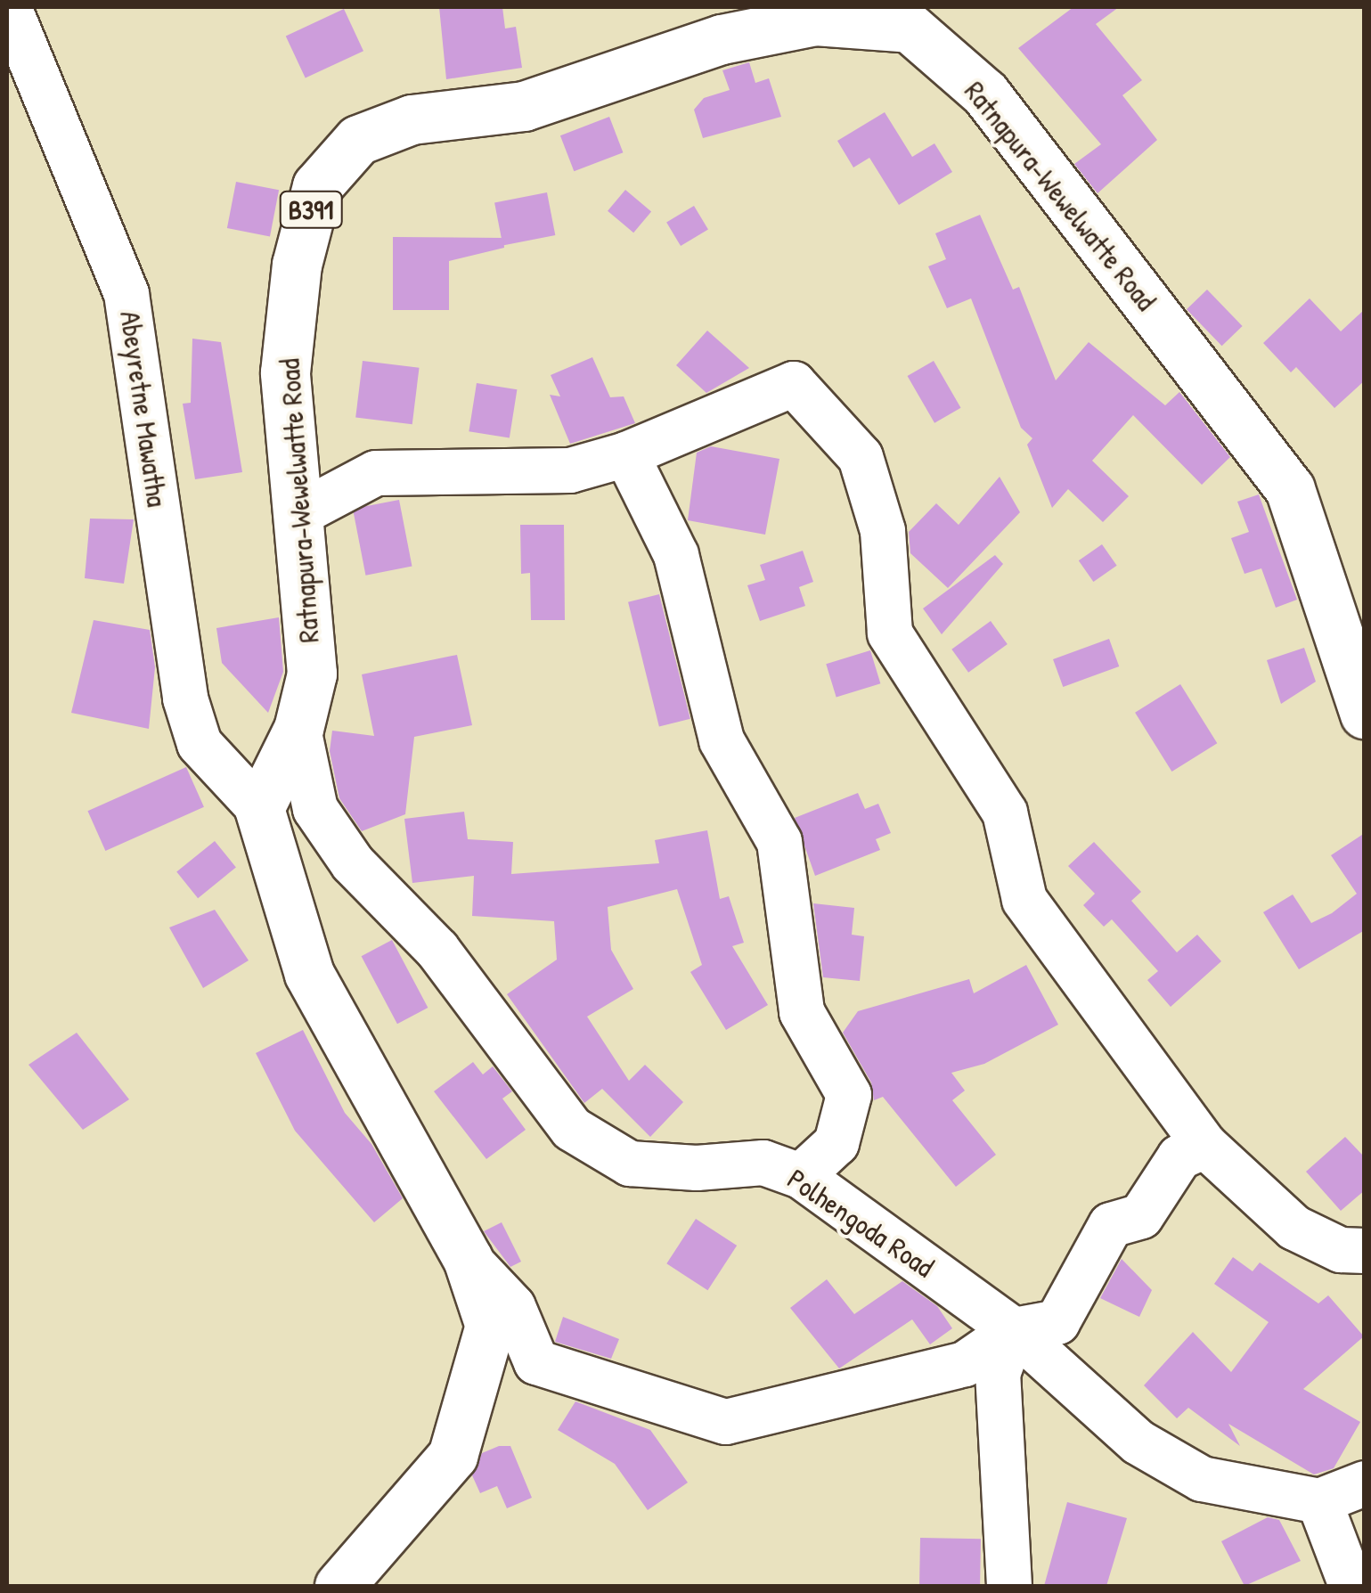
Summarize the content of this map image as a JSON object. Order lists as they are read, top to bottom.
{
  "streets": {
    "main road": ["Ratnapura-Wewelwatte Road", "B391"],
    "street": ["Abeyretne Mawatha", "Polhengoda Road"]
  },
  "crossings": [
    ["Ratnapura-Wewelwatte Road", "Abeyretne Mawatha"],
    ["Ratnapura-Wewelwatte Road", "Polhengoda Road"]
  ]
}
